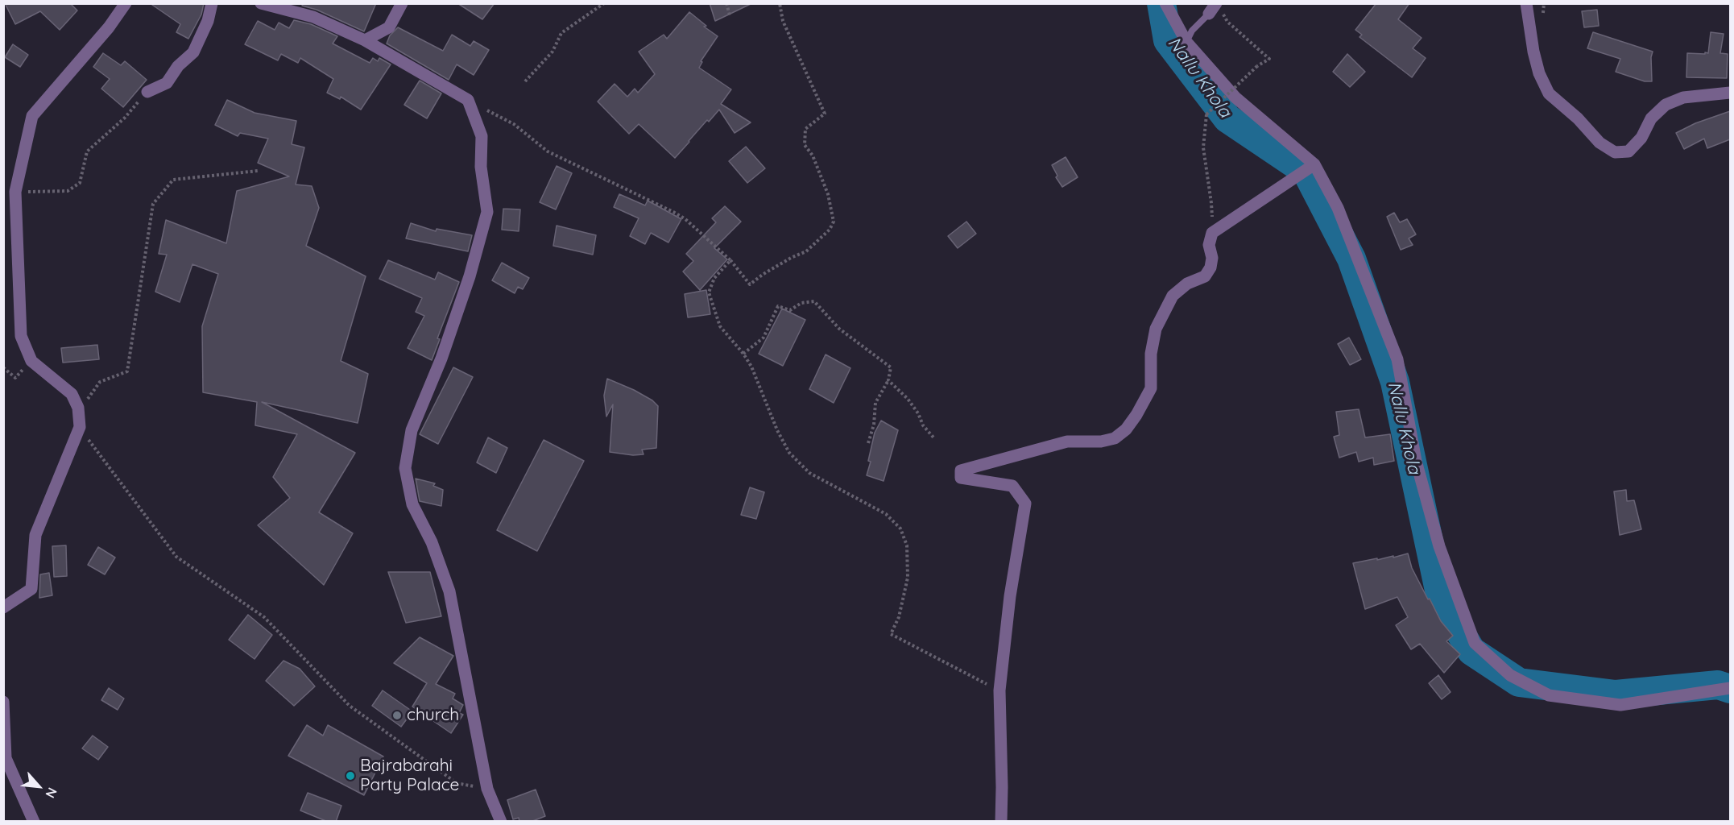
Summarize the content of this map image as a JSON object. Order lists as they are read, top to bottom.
{
  "water": ["Nallu Khola"],
  "places": ["church", "Bajrabarahi Party Palace"],
  "north": "bottom right"
}
